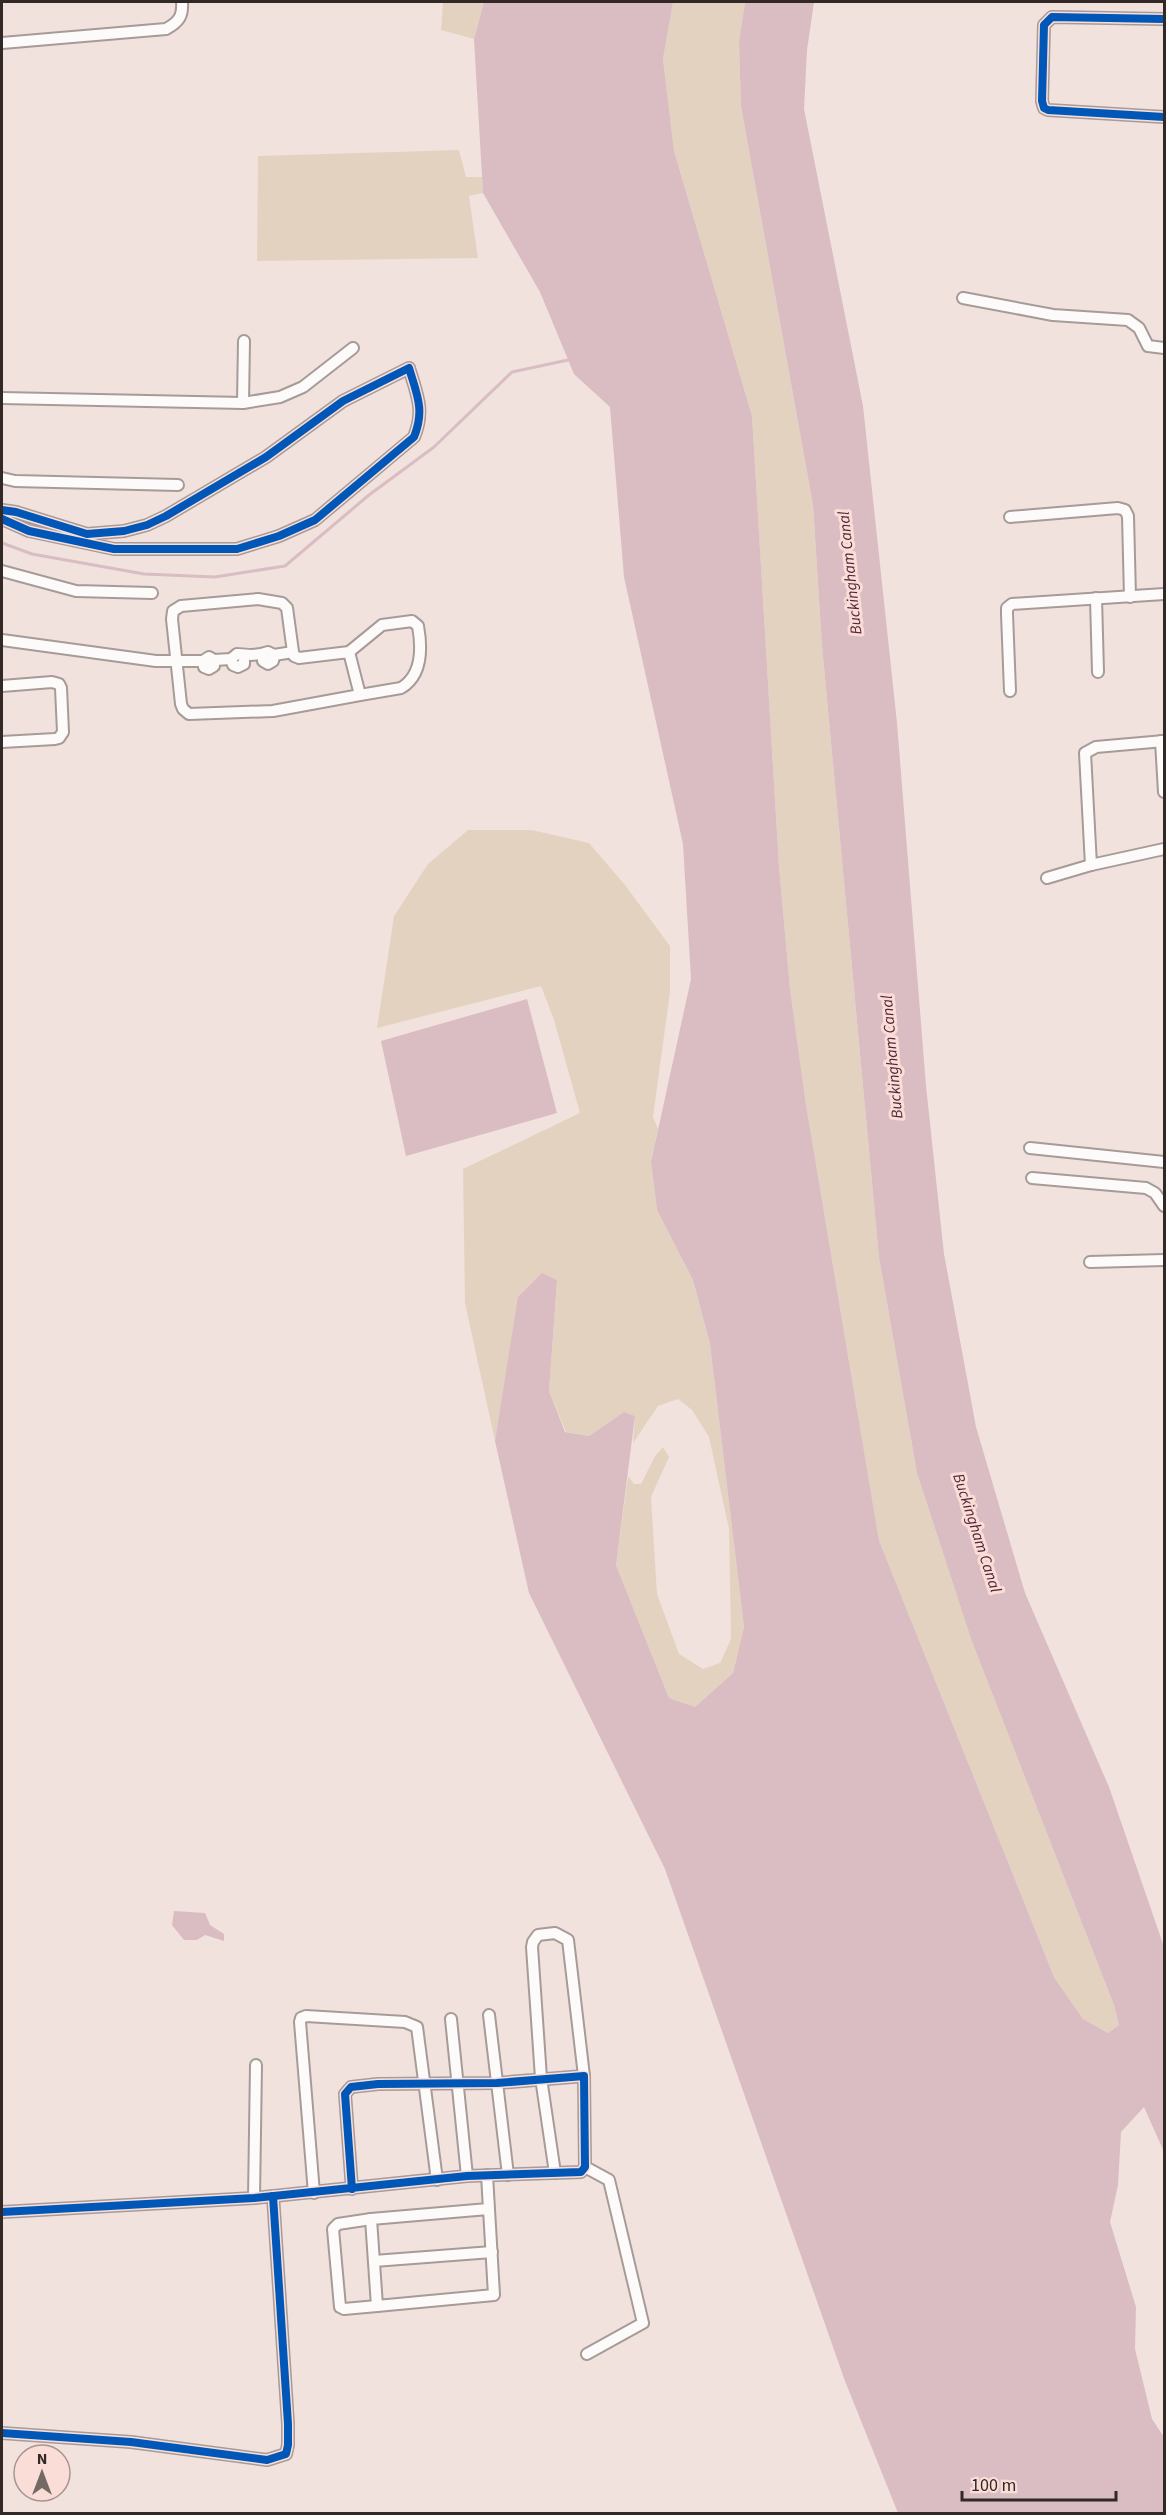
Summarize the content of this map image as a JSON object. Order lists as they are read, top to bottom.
{
  "water": ["Buckingham Canal"],
  "scale_bar": "100 m",
  "north": "top"
}
